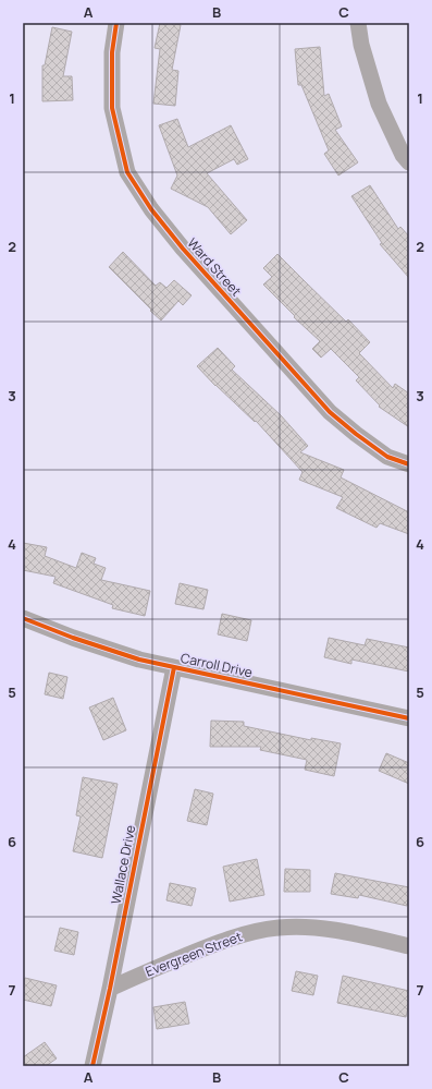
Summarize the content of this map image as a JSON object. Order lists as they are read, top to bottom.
{
  "streets": {
    "street": [
      "Ward Street",
      "Carroll Drive",
      "Wallace Drive",
      "Evergreen Street"
    ]
  },
  "crossings": [
    ["Carroll Drive", "Wallace Drive"],
    ["Wallace Drive", "Evergreen Street"]
  ],
  "grid": {
    "columns": ["A", "B", "C"],
    "rows": [
      "1",
      "2",
      "3",
      "4",
      "5",
      "6",
      "7"
    ]
  }
}
